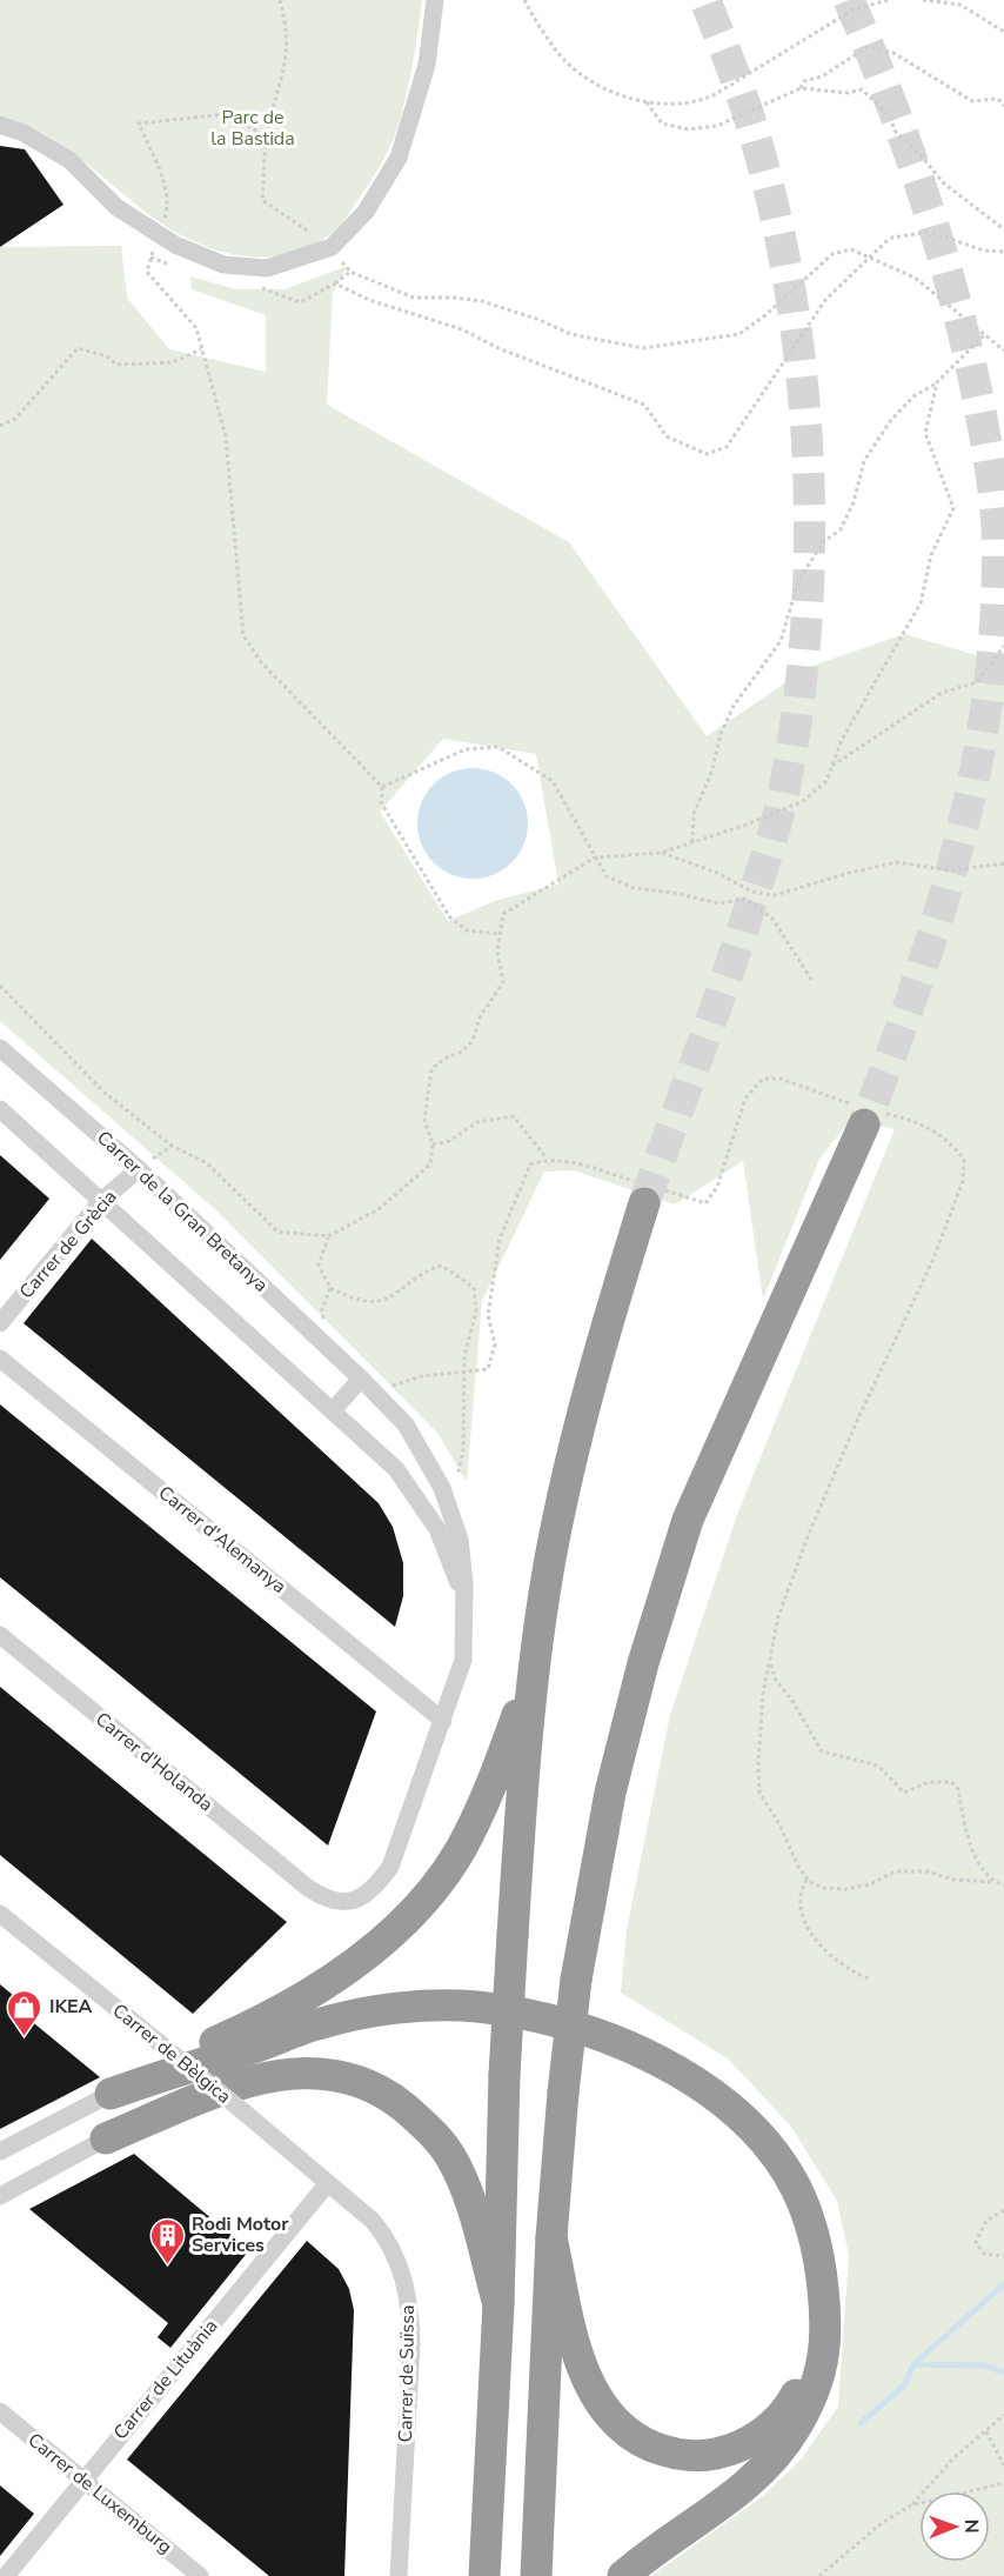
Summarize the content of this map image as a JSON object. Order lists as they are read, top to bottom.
{
  "streets": {
    "street": [
      "Carrer de la Gran Bretanya",
      "Carrer de Grècia",
      "Carrer d'Alemanya",
      "Carrer d'Holanda",
      "Carrer de Bèlgica",
      "Carrer de Suïssa",
      "Carrer de Lituània",
      "Carrer de Luxemburg"
    ]
  },
  "crossings": [
    ["Carrer de la Gran Bretanya", "Carrer de Grècia"],
    ["Carrer de la Gran Bretanya", "Carrer d'Alemanya"],
    ["Carrer de la Gran Bretanya", "Carrer d'Holanda"],
    ["Carrer de Bèlgica", "Carrer de Suïssa"],
    ["Carrer de Suïssa", "Carrer de Lituània"],
    ["Carrer de Lituània", "Carrer de Luxemburg"]
  ],
  "parks": ["Parc de la Bastida"],
  "places": {
    "shop": ["IKEA"],
    "building": ["Rodi Motor Services"]
  },
  "north": "right"
}
